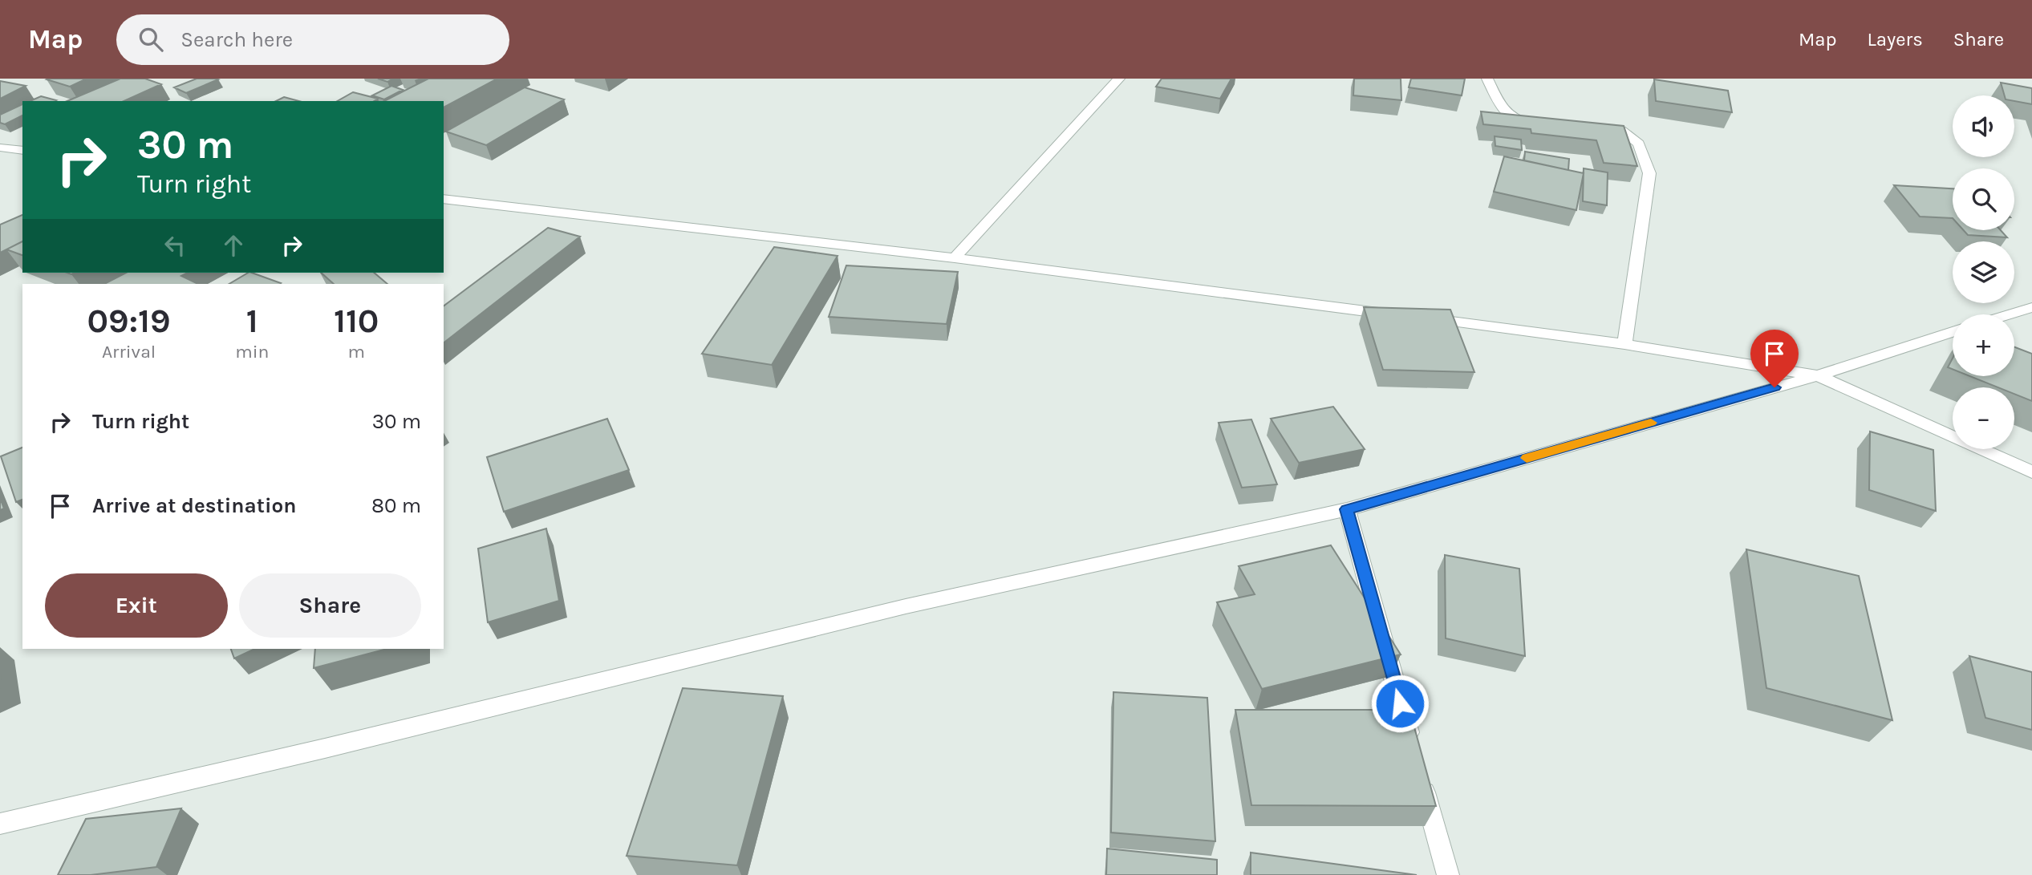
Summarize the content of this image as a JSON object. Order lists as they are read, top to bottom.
{
  "page": {
    "header": "Map",
    "search": "Search here",
    "nav": ["Map", "Layers", "Share"],
    "map_buttons": ["+", "−"],
    "turn": ["30 m", "Turn right"],
    "eta": [
      "09:19",
      "Arrival",
      "1",
      "min",
      "110",
      "m"
    ],
    "list": [
      {
        "name": "Turn right",
        "value": "30 m"
      },
      {
        "name": "Arrive at destination",
        "value": "80 m"
      }
    ],
    "buttons": ["Exit", "Share"]
  }
}
